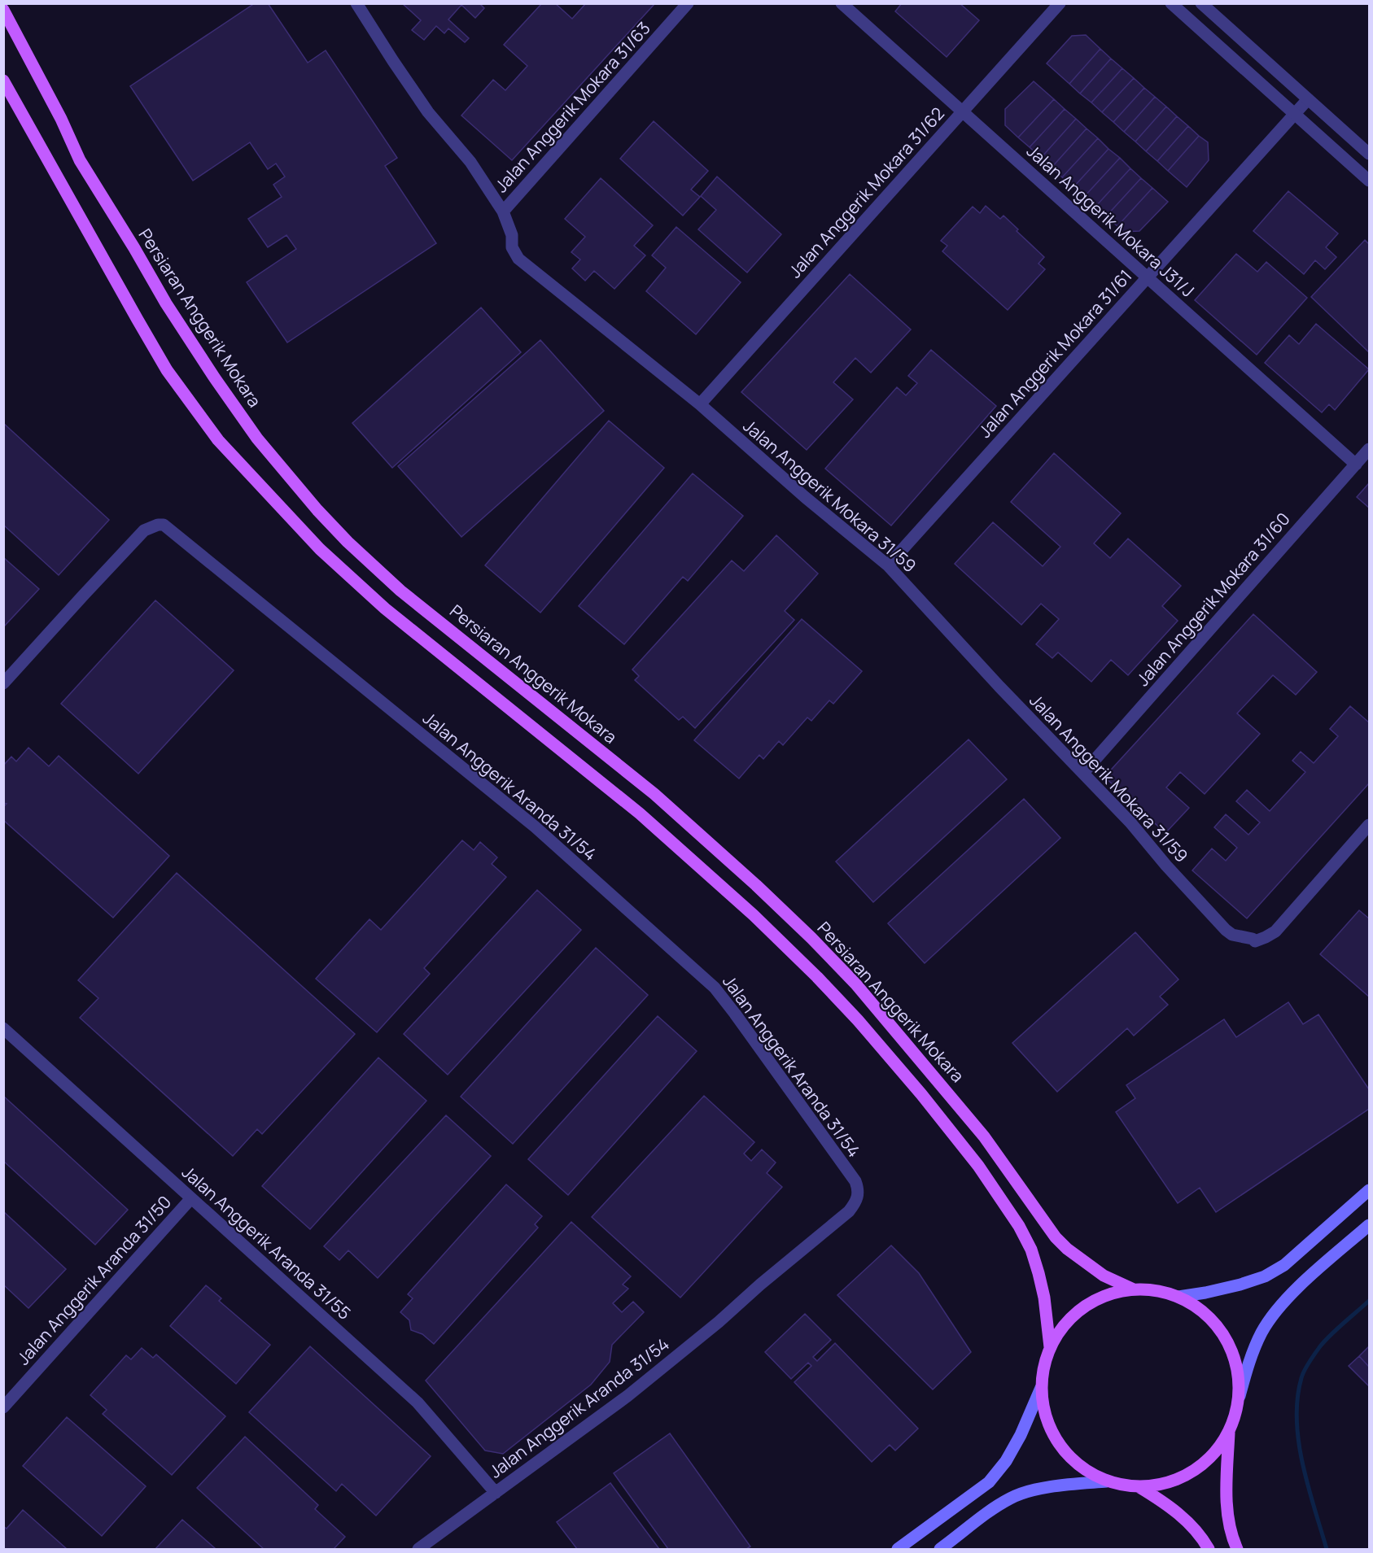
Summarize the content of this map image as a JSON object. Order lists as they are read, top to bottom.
{
  "streets": {
    "main road": ["Persiaran Anggerik Mokara"],
    "street": [
      "Jalan Anggerik Mokara 31/63",
      "Jalan Anggerik Mokara 31/62",
      "Jalan Anggerik Mokara J31/J",
      "Jalan Anggerik Mokara 31/61",
      "Jalan Anggerik Mokara 31/59",
      "Jalan Anggerik Mokara 31/60",
      "Jalan Anggerik Aranda 31/54",
      "Jalan Anggerik Aranda 31/55",
      "Jalan Anggerik Aranda 31/50"
    ]
  },
  "crossings": [
    ["Jalan Anggerik Mokara 31/63", "Jalan Anggerik Mokara 31/59"],
    ["Jalan Anggerik Mokara 31/62", "Jalan Anggerik Mokara J31/J"],
    ["Jalan Anggerik Mokara 31/62", "Jalan Anggerik Mokara 31/59"],
    ["Jalan Anggerik Mokara J31/J", "Jalan Anggerik Mokara 31/61"],
    ["Jalan Anggerik Mokara J31/J", "Jalan Anggerik Mokara 31/60"],
    ["Jalan Anggerik Mokara 31/61", "Jalan Anggerik Mokara 31/59"],
    ["Jalan Anggerik Mokara 31/59", "Jalan Anggerik Mokara 31/60"],
    ["Jalan Anggerik Aranda 31/54", "Jalan Anggerik Aranda 31/55"],
    ["Jalan Anggerik Aranda 31/55", "Jalan Anggerik Aranda 31/50"]
  ]
}
